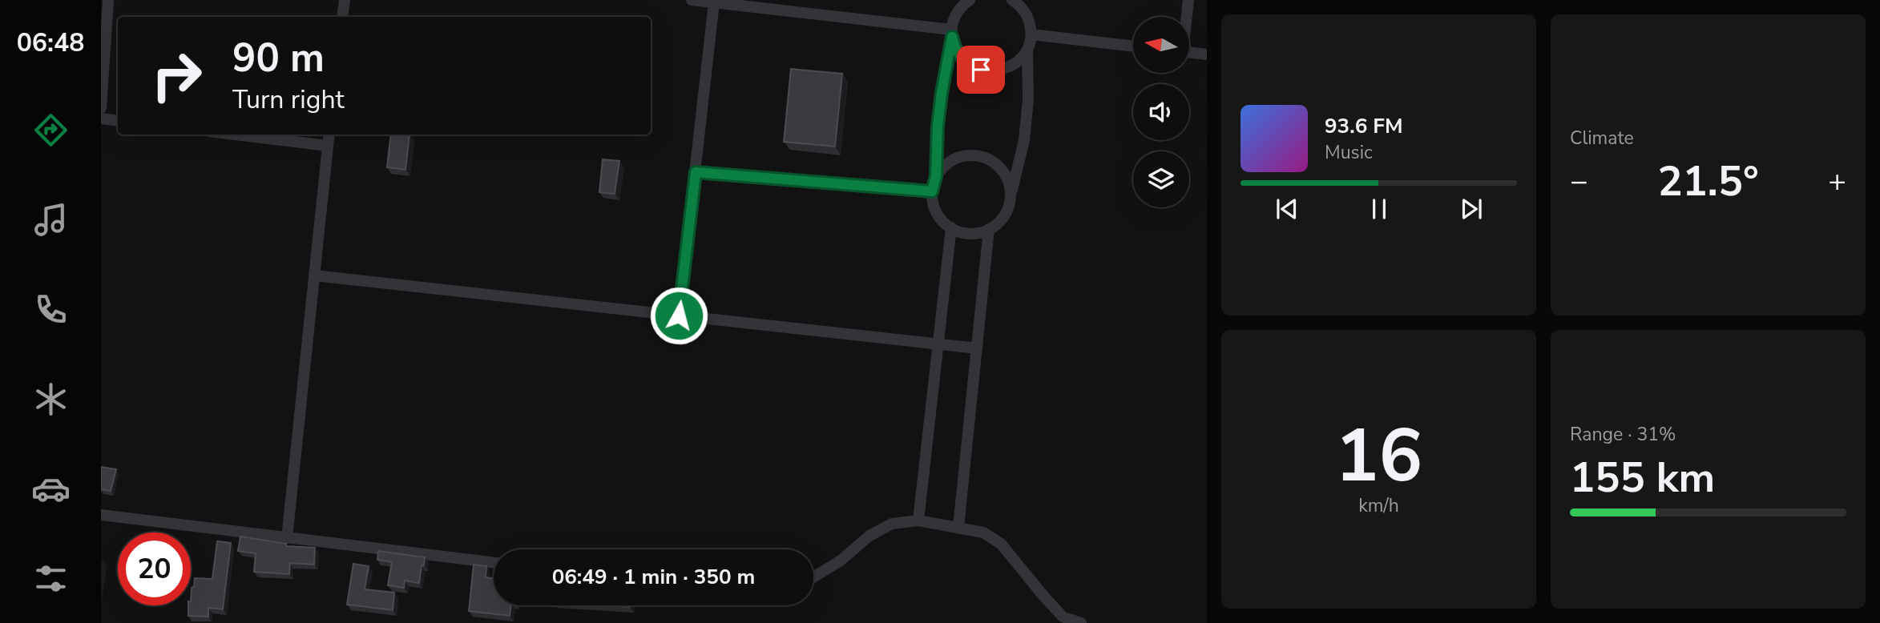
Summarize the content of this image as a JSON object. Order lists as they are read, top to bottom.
{
  "north": "left",
  "page": {
    "tabs": "06:48",
    "tile": [
      "Climate",
      ["16", "km/h"],
      ["Range · 31%", "155 km"]
    ],
    "turn": ["90 m", "Turn right"],
    "song": ["93.6 FM", "Music"],
    "heat": ["−", "21.5°", "+"],
    "limit": "20",
    "trip": "06:49 · 1 min · 350 m"
  }
}
